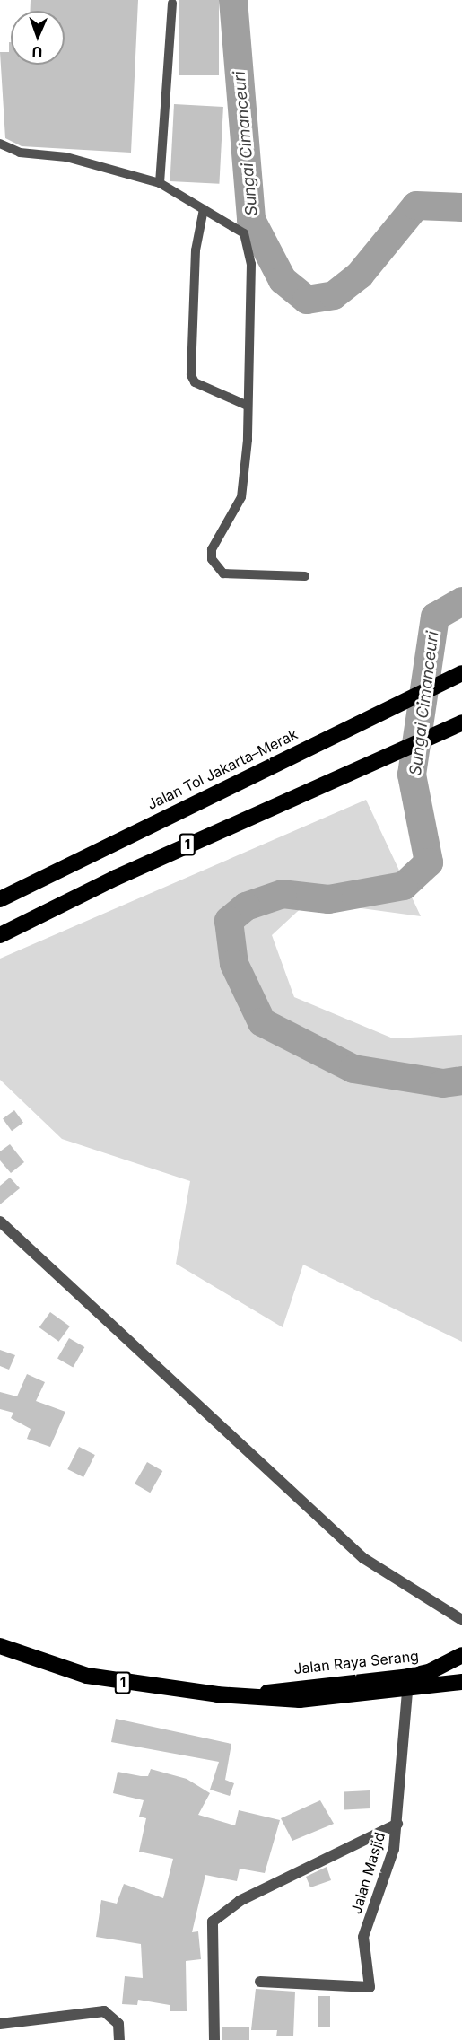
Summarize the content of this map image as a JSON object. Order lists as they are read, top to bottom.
{
  "streets": {
    "highway": ["Jalan Tol Jakarta–Merak", "1", "Jalan Raya Serang"],
    "street": ["Jalan Masjid"]
  },
  "crossings": [
    ["Jalan Raya Serang", "Jalan Masjid"]
  ],
  "water": ["Sungai Cimanceuri"],
  "north": "bottom"
}
